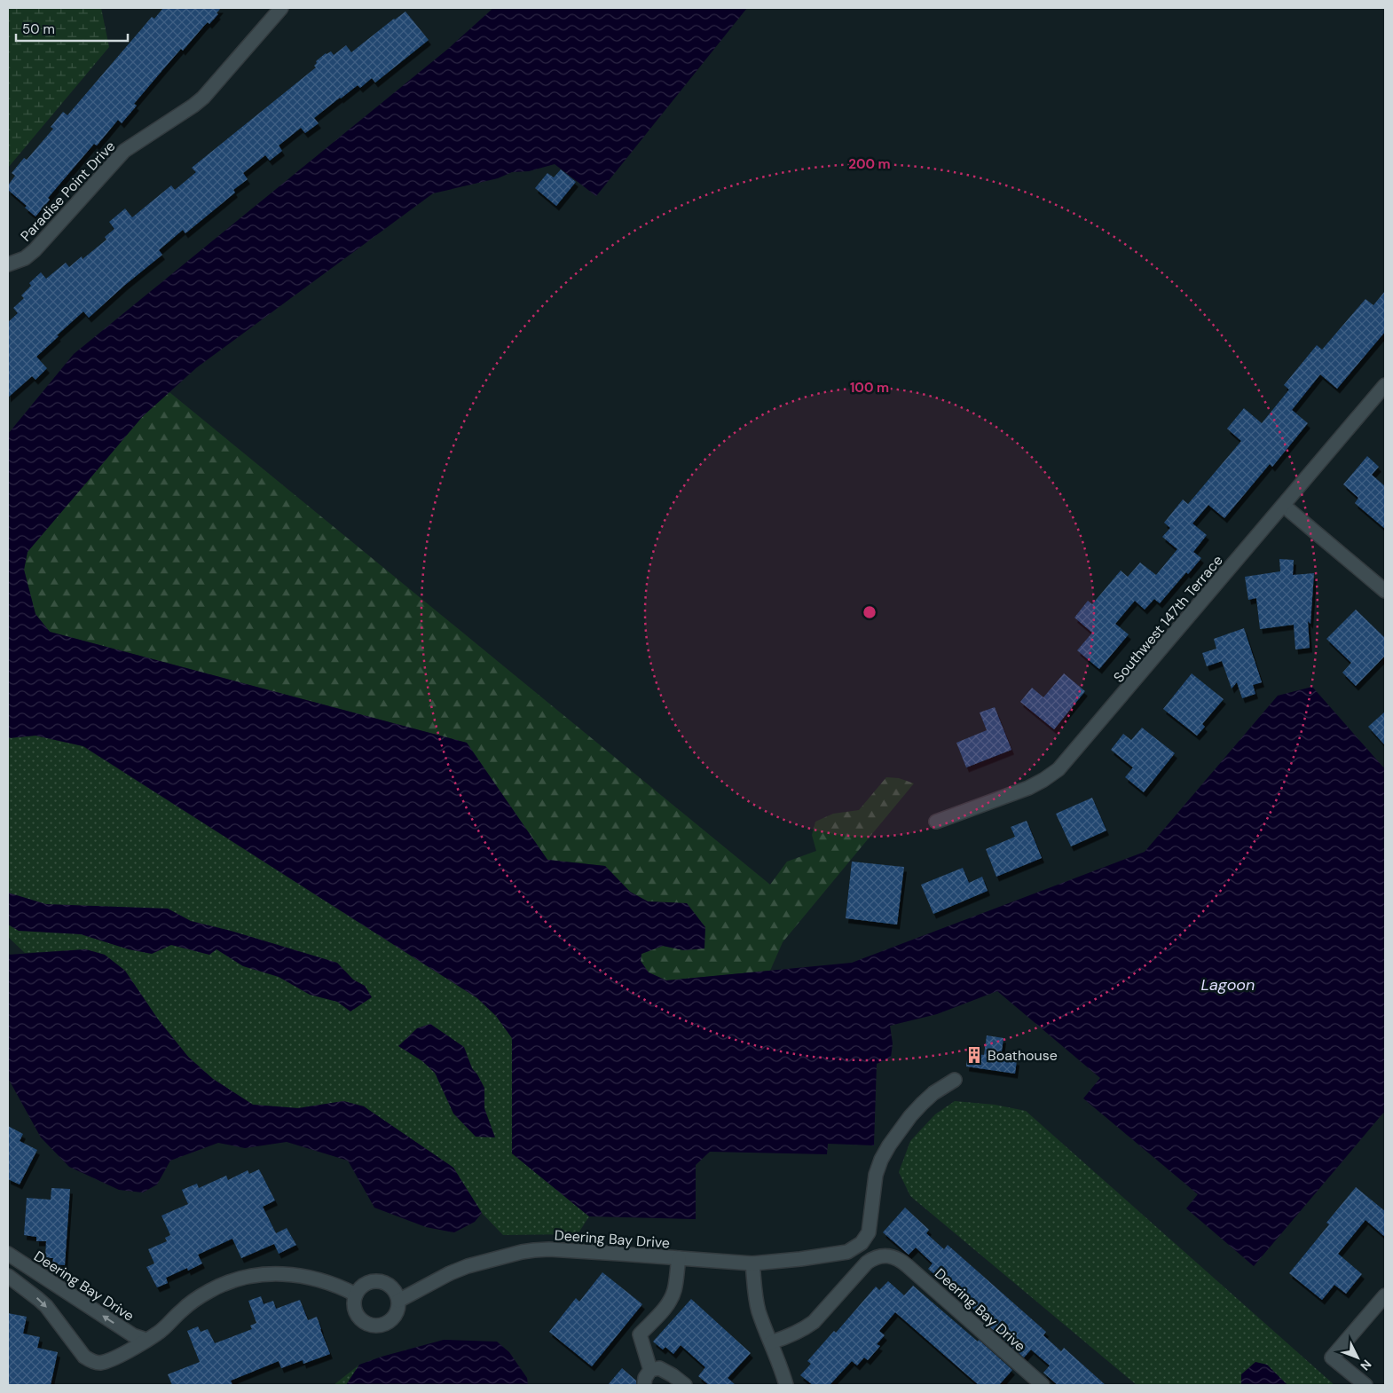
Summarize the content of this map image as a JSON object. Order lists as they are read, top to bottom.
{
  "streets": {
    "street": ["Paradise Point Drive", "Southwest 147th Terrace", "Deering Bay Drive"]
  },
  "water": ["Lagoon"],
  "places": {
    "building": ["Boathouse"]
  },
  "scale_bar": "50 m",
  "north": "bottom right",
  "rings": ["200 m", "100 m"]
}
